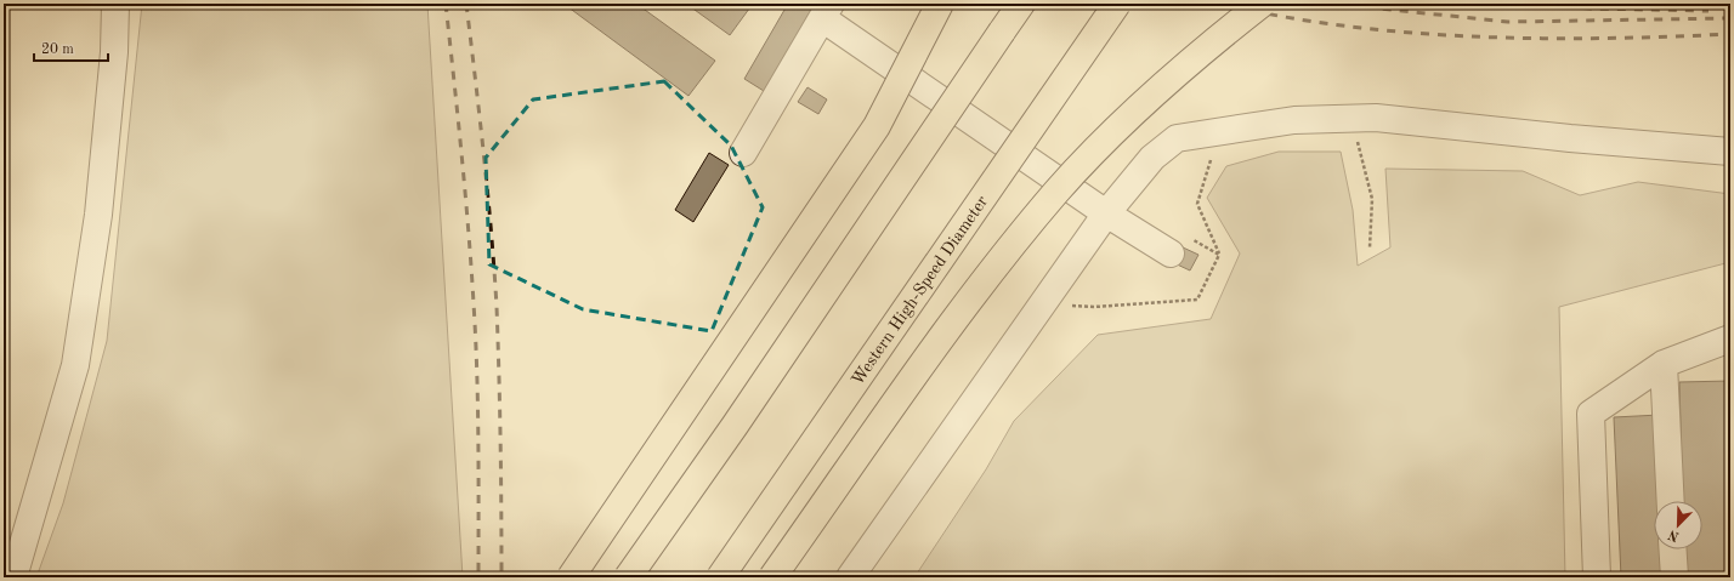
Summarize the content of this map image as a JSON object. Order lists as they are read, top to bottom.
{
  "streets": {
    "main road": ["Western High-Speed Diameter"]
  },
  "scale_bar": "20 m",
  "north": "bottom left"
}
